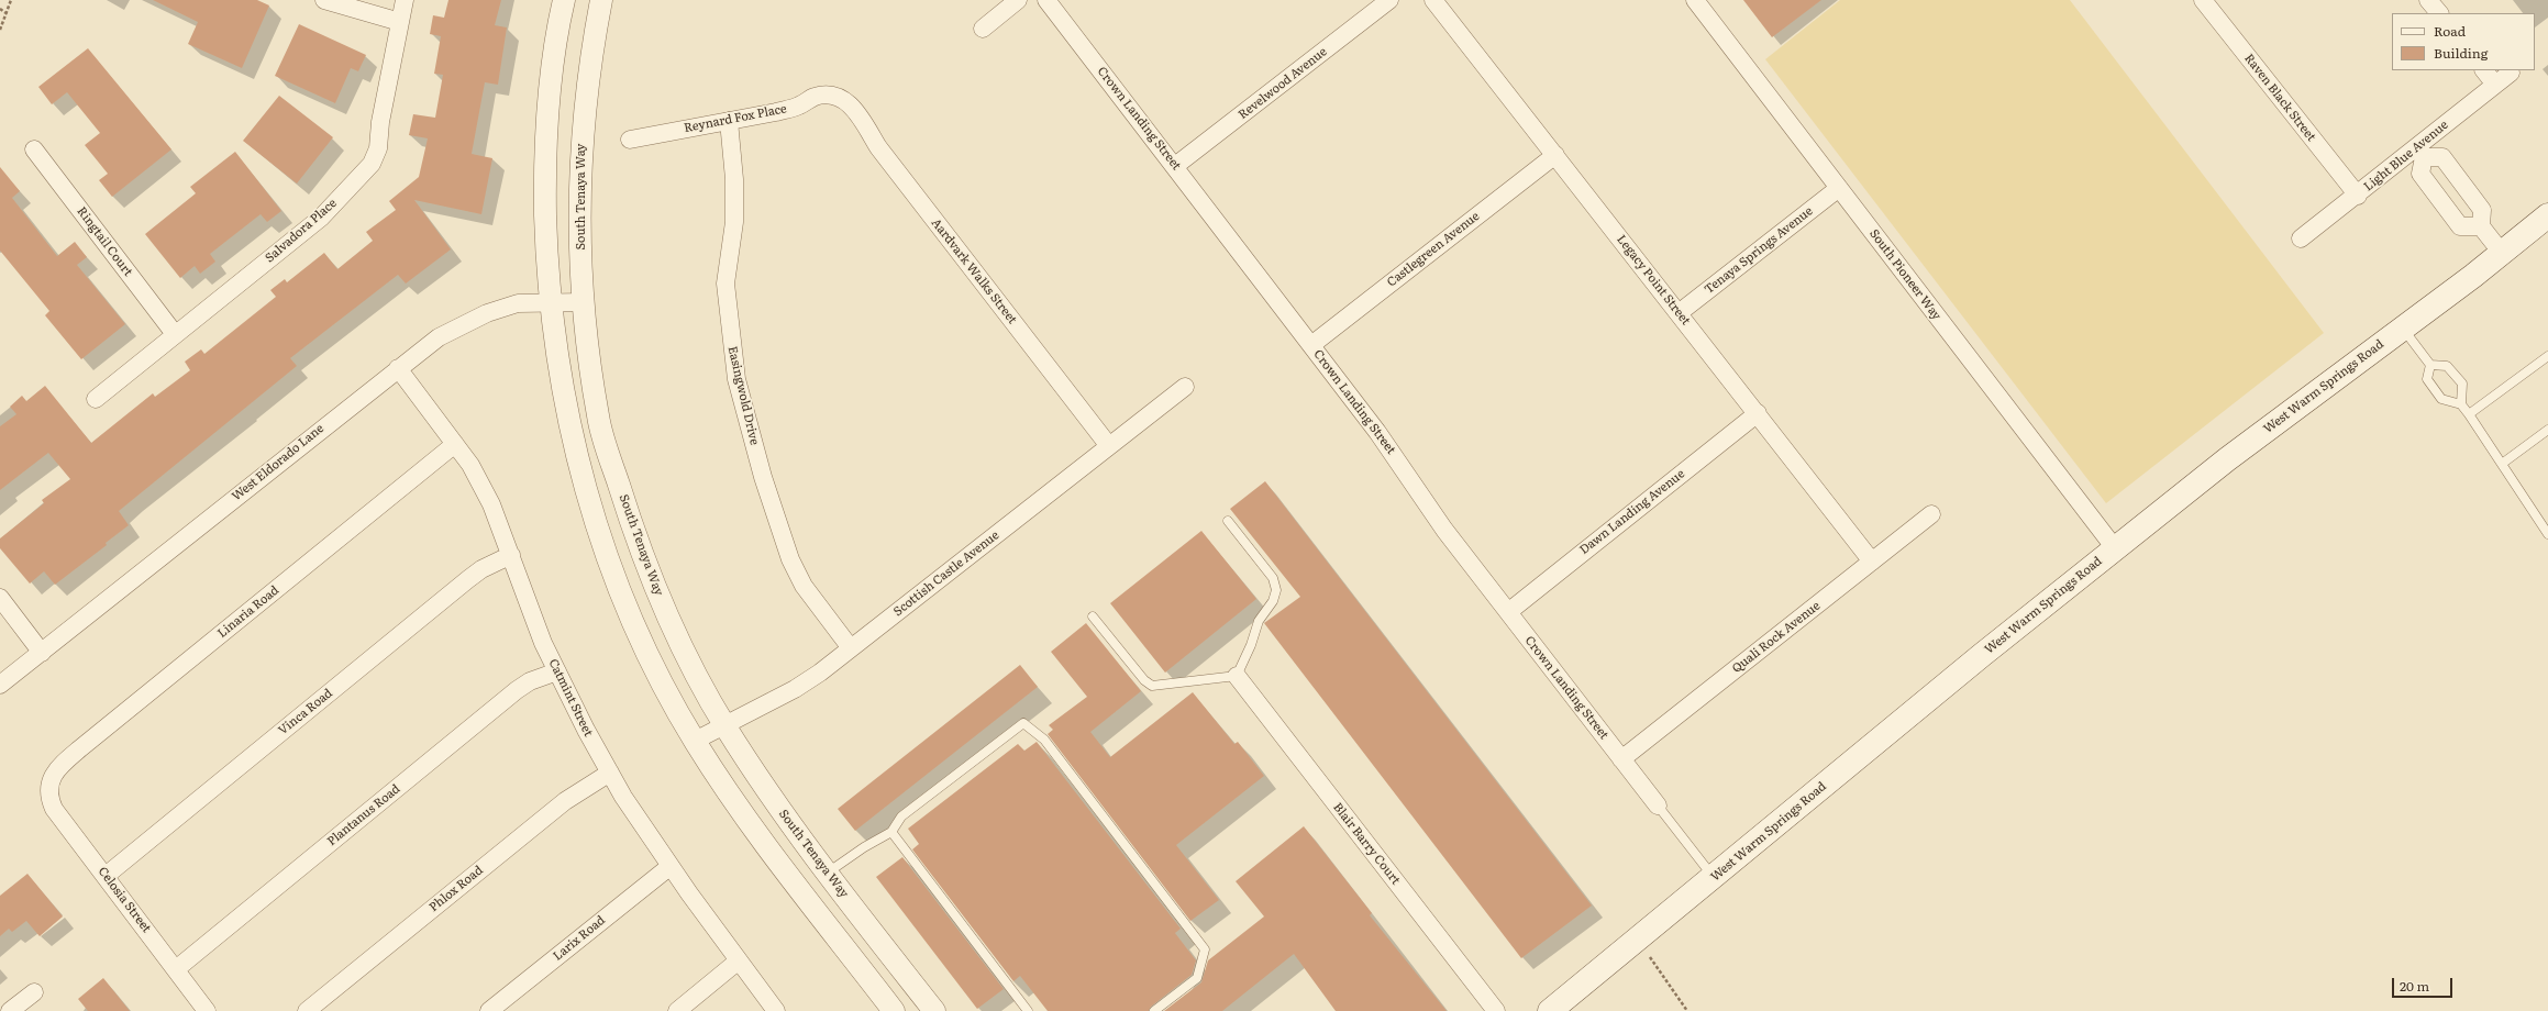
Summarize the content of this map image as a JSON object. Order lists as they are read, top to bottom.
{
  "streets": {
    "main road": ["West Warm Springs Road"],
    "street": [
      "Revelwood Avenue",
      "Raven Black Street",
      "Reynard Fox Place",
      "Crown Landing Street",
      "Light Blue Avenue",
      "South Tenaya Way",
      "Salvadora Place",
      "Ringtail Court",
      "Castlegreen Avenue",
      "Tenaya Springs Avenue",
      "Aardvark Walks Street",
      "South Pioneer Way",
      "Legacy Point Street",
      "Easingwold Drive",
      "West Eldorado Lane",
      "Dawn Landing Avenue",
      "Scottish Castle Avenue",
      "Linaria Road",
      "Quali Rock Avenue",
      "Catmint Street",
      "Vinca Road",
      "Plantanus Road",
      "Blair Barry Court",
      "Phlox Road",
      "Celosia Street",
      "Larix Road"
    ]
  },
  "crossings": [
    ["Revelwood Avenue", "Crown Landing Street"],
    ["Raven Black Street", "Light Blue Avenue"],
    ["Reynard Fox Place", "Aardvark Walks Street"],
    ["Reynard Fox Place", "Easingwold Drive"],
    ["Crown Landing Street", "Castlegreen Avenue"],
    ["Crown Landing Street", "Dawn Landing Avenue"],
    ["Crown Landing Street", "Quali Rock Avenue"],
    ["South Tenaya Way", "West Eldorado Lane"],
    ["South Tenaya Way", "Scottish Castle Avenue"],
    ["Salvadora Place", "Ringtail Court"],
    ["Castlegreen Avenue", "Legacy Point Street"],
    ["Tenaya Springs Avenue", "South Pioneer Way"],
    ["Tenaya Springs Avenue", "Legacy Point Street"],
    ["Aardvark Walks Street", "Scottish Castle Avenue"],
    ["South Pioneer Way", "West Warm Springs Road"],
    ["Legacy Point Street", "Dawn Landing Avenue"],
    ["Legacy Point Street", "Quali Rock Avenue"],
    ["Easingwold Drive", "Scottish Castle Avenue"],
    ["West Eldorado Lane", "Catmint Street"],
    ["Linaria Road", "Catmint Street"],
    ["Linaria Road", "Celosia Street"],
    ["Catmint Street", "Vinca Road"],
    ["Catmint Street", "Plantanus Road"],
    ["Catmint Street", "Phlox Road"],
    ["Catmint Street", "Larix Road"],
    ["Vinca Road", "Celosia Street"],
    ["Plantanus Road", "Celosia Street"]
  ],
  "legend": ["Road", "Building"],
  "scale_bar": "20 m"
}
